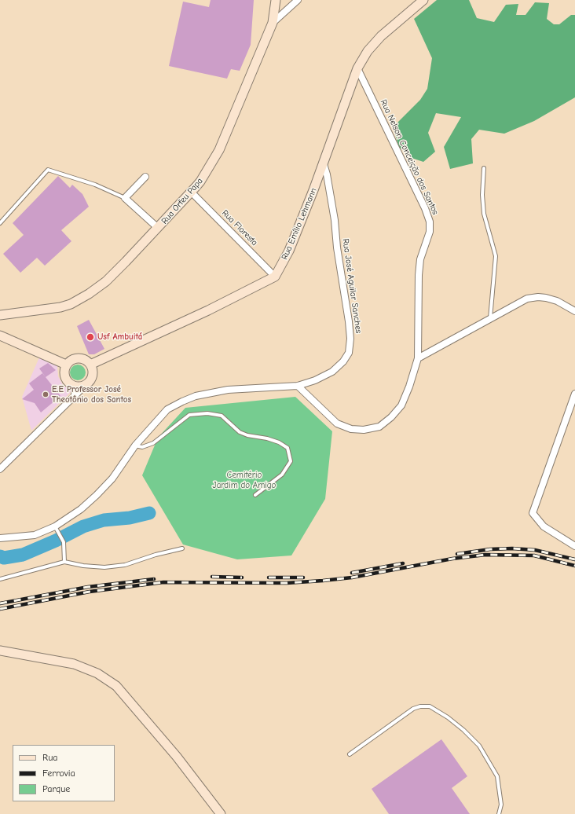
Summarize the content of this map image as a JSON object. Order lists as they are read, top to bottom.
{
  "streets": {
    "main road": ["Rua Orfeu Papa", "Rua Emílio Lehmann"],
    "street": ["Rua Nelson Conceição dos Santos", "Rua Floresta", "Rua José Aguilar Sanches"]
  },
  "crossings": [
    ["Rua Nelson Conceição dos Santos", "Rua Emílio Lehmann"],
    ["Rua Nelson Conceição dos Santos", "Rua José Aguilar Sanches"],
    ["Rua Orfeu Papa", "Rua Floresta"],
    ["Rua Emílio Lehmann", "Rua Floresta"],
    ["Rua Emílio Lehmann", "Rua José Aguilar Sanches"]
  ],
  "parks": ["Cemitério Jardim do Amigo"],
  "places": ["Usf Ambuitá", "E.E Professor José Theotônio dos Santos"],
  "legend": ["Rua", "Ferrovia", "Parque"]
}
